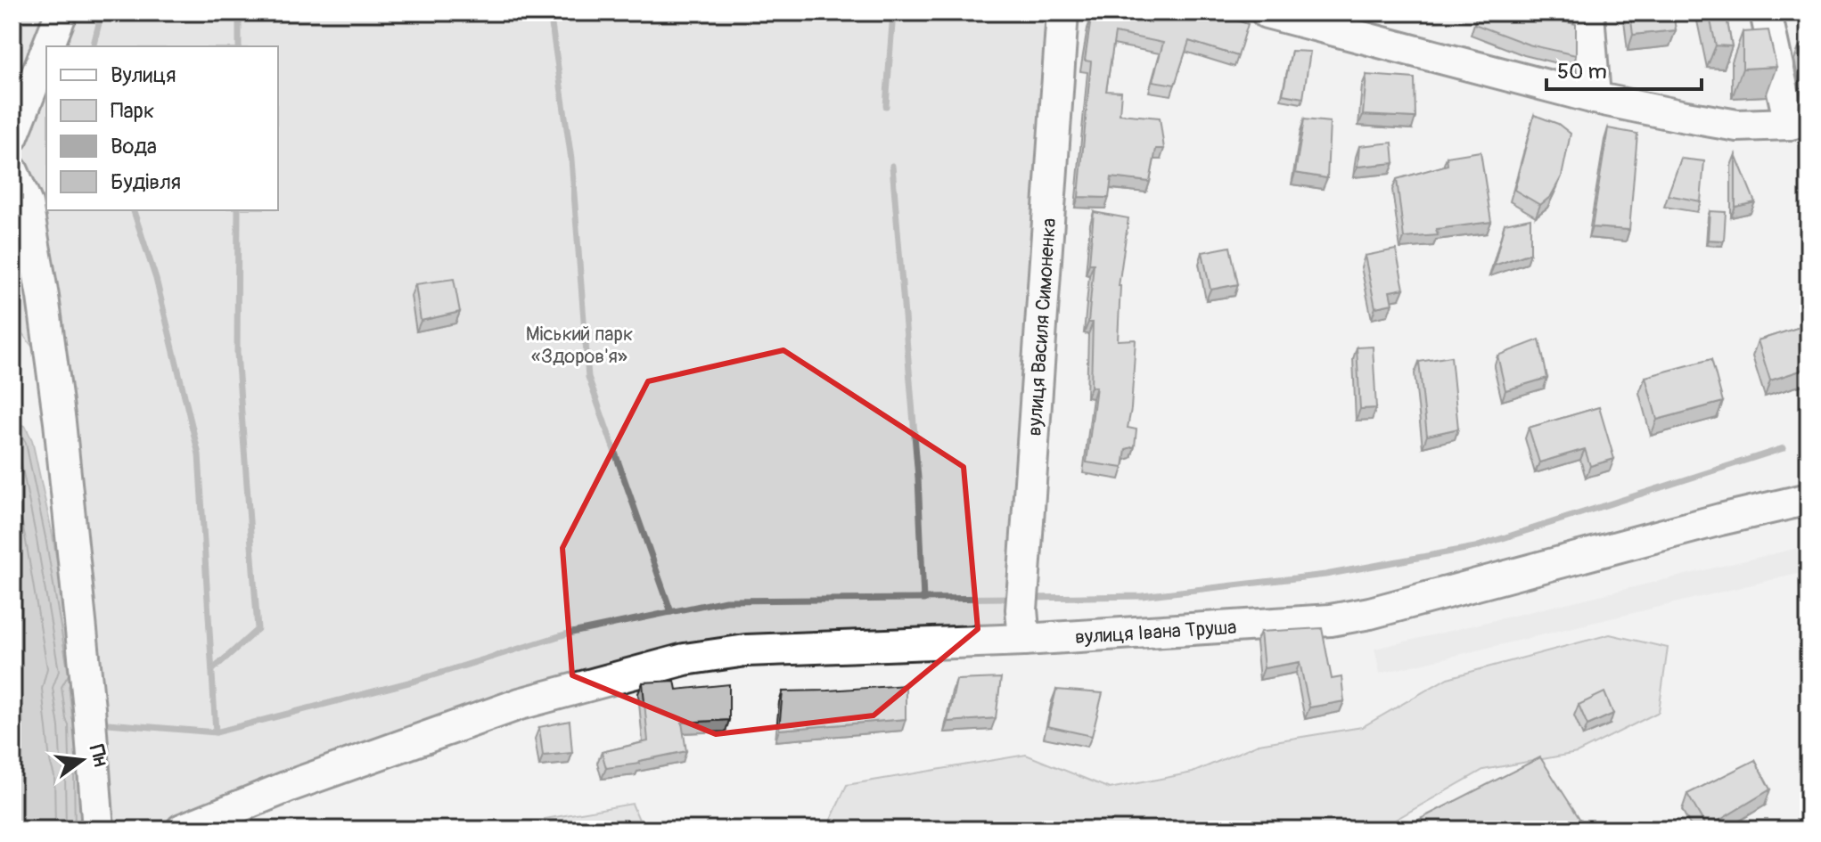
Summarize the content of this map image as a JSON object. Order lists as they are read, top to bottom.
{
  "streets": {
    "street": ["вулиця Василя Симоненка", "вулиця Івана Труша"]
  },
  "crossings": [
    ["вулиця Василя Симоненка", "вулиця Івана Труша"]
  ],
  "parks": ["Міський парк «Здоров'я»"],
  "legend": [
    "Вулиця",
    "Парк",
    "Вода",
    "Будівля"
  ],
  "scale_bar": "50 m",
  "north": "right"
}
